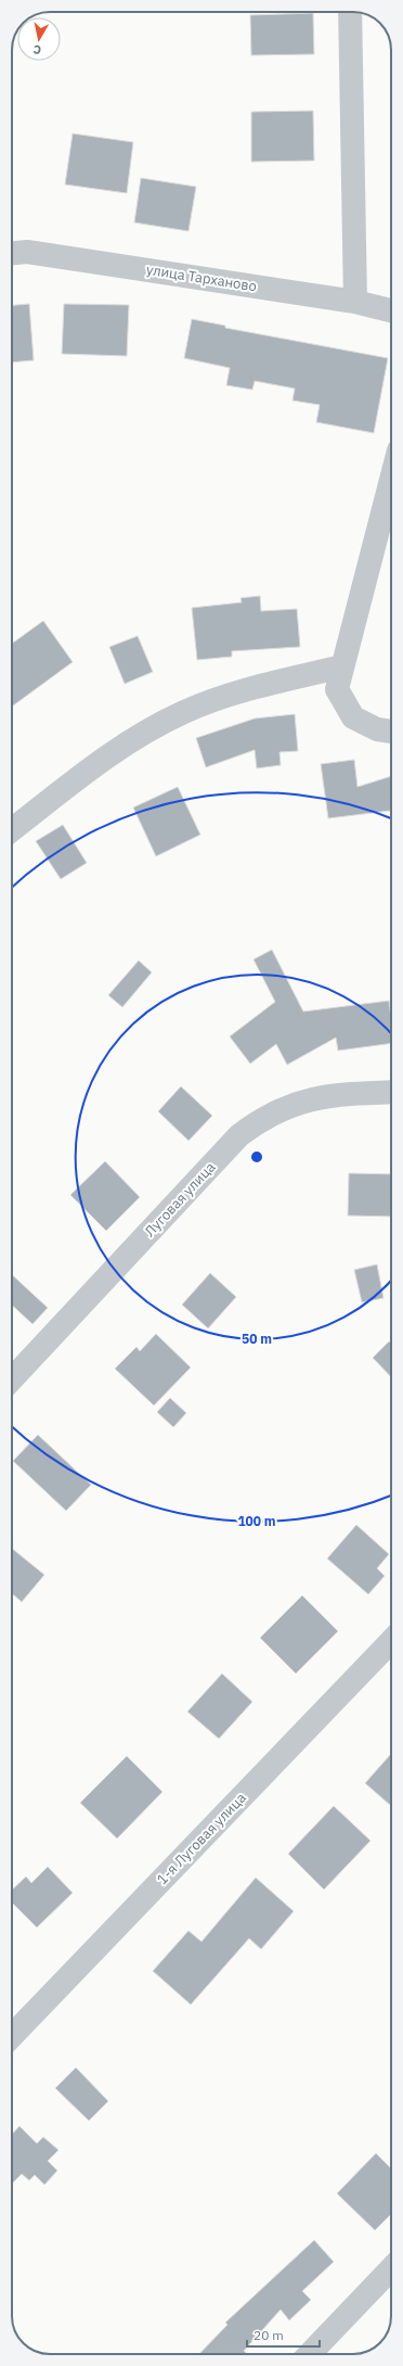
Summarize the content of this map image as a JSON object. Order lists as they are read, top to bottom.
{
  "streets": {
    "street": ["улица Тарханово", "Луговая улица", "1-я Луговая улица"]
  },
  "scale_bar": "20 m",
  "north": "bottom",
  "rings": ["50 m", "100 m"]
}
